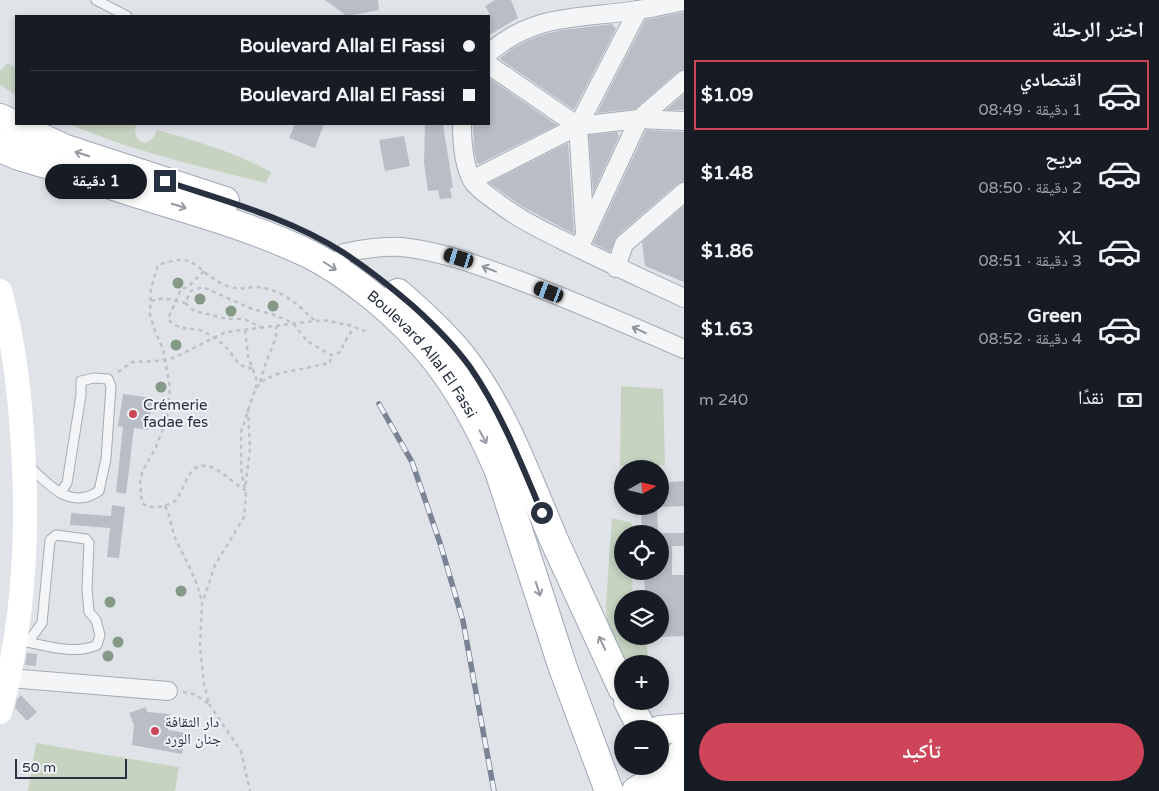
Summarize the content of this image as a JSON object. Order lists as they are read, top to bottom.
{
  "streets": {
    "main road": ["Boulevard Allal El Fassi"]
  },
  "places": ["Crémerie fadae fes", "دار الثقافة جنان الورد"],
  "scale_bar": "50 m",
  "north": "right",
  "page": {
    "heading": "اختر الرحلة",
    "banner": ["Boulevard Allal El Fassi", "Boulevard Allal El Fassi"],
    "list": [
      {
        "name": "اقتصادي",
        "note": "1 دقيقة · 08:49",
        "value": "$1.09"
      },
      {
        "name": "مريح",
        "note": "2 دقيقة · 08:50",
        "value": "$1.48"
      },
      {
        "name": "XL",
        "note": "3 دقيقة · 08:51",
        "value": "$1.86"
      },
      {
        "name": "Green",
        "note": "4 دقيقة · 08:52",
        "value": "$1.63"
      }
    ],
    "bubble": "1 دقيقة",
    "pay": ["نقدًا", "240 m"],
    "map_buttons": ["+", "−"],
    "buttons": "تأكيد",
    "scale": "50 m"
  }
}
